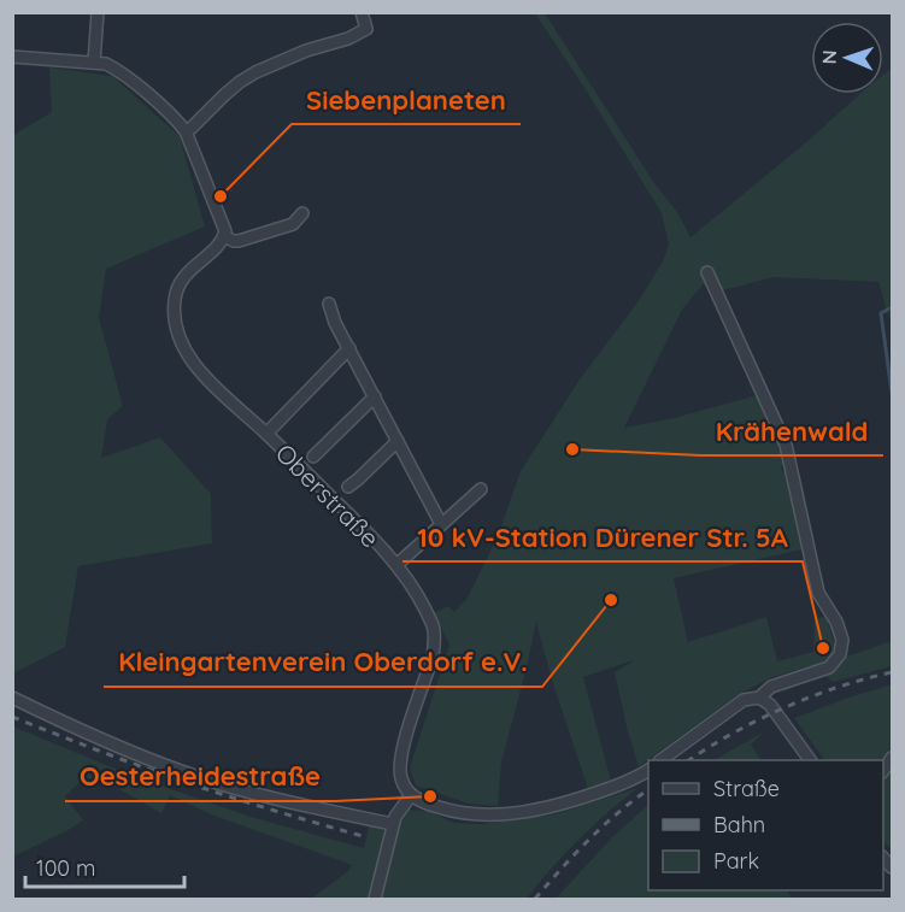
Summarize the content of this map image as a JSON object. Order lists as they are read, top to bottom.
{
  "streets": {
    "street": ["Oberstraße"]
  },
  "places": [
    "Siebenplaneten",
    "Krähenwald",
    "Kleingartenverein Oberdorf e.V.",
    "10 kV-Station Dürener Str. 5A",
    "Oesterheidestraße"
  ],
  "legend": ["Straße", "Bahn", "Park"],
  "scale_bar": "100 m",
  "north": "left"
}
